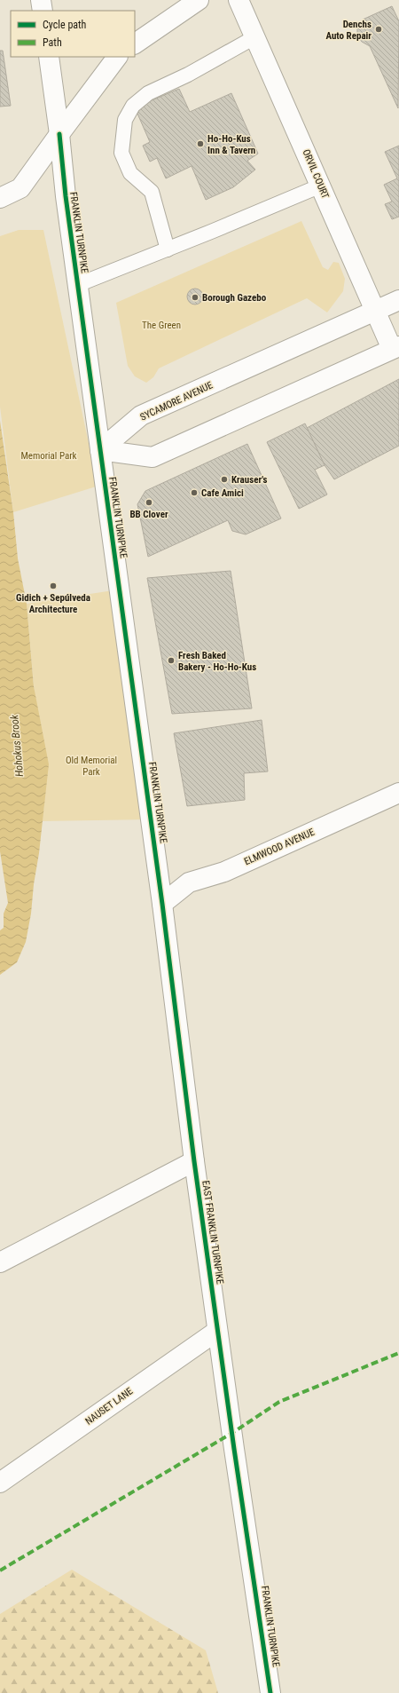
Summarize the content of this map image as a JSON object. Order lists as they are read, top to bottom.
{
  "streets": {
    "street": [
      "ORVIL COURT",
      "FRANKLIN TURNPIKE",
      "SYCAMORE AVENUE",
      "ELMWOOD AVENUE",
      "EAST FRANKLIN TURNPIKE",
      "NAUSET LANE"
    ]
  },
  "crossings": [
    ["ORVIL COURT", "SYCAMORE AVENUE"],
    ["FRANKLIN TURNPIKE", "SYCAMORE AVENUE"],
    ["FRANKLIN TURNPIKE", "ELMWOOD AVENUE"],
    ["FRANKLIN TURNPIKE", "EAST FRANKLIN TURNPIKE"],
    ["ELMWOOD AVENUE", "EAST FRANKLIN TURNPIKE"],
    ["EAST FRANKLIN TURNPIKE", "NAUSET LANE"]
  ],
  "water": ["Hohokus Brook"],
  "parks": ["The Green", "Memorial Park", "Old Memorial Park"],
  "places": [
    "Denchs Auto Repair",
    "Ho-Ho-Kus Inn & Tavern",
    "Borough Gazebo",
    "Krauser's",
    "Cafe Amici",
    "BB Clover",
    "Gidich + Sepúlveda Architecture",
    "Fresh Baked Bakery - Ho-Ho-Kus"
  ],
  "legend": ["Cycle path", "Path"]
}
